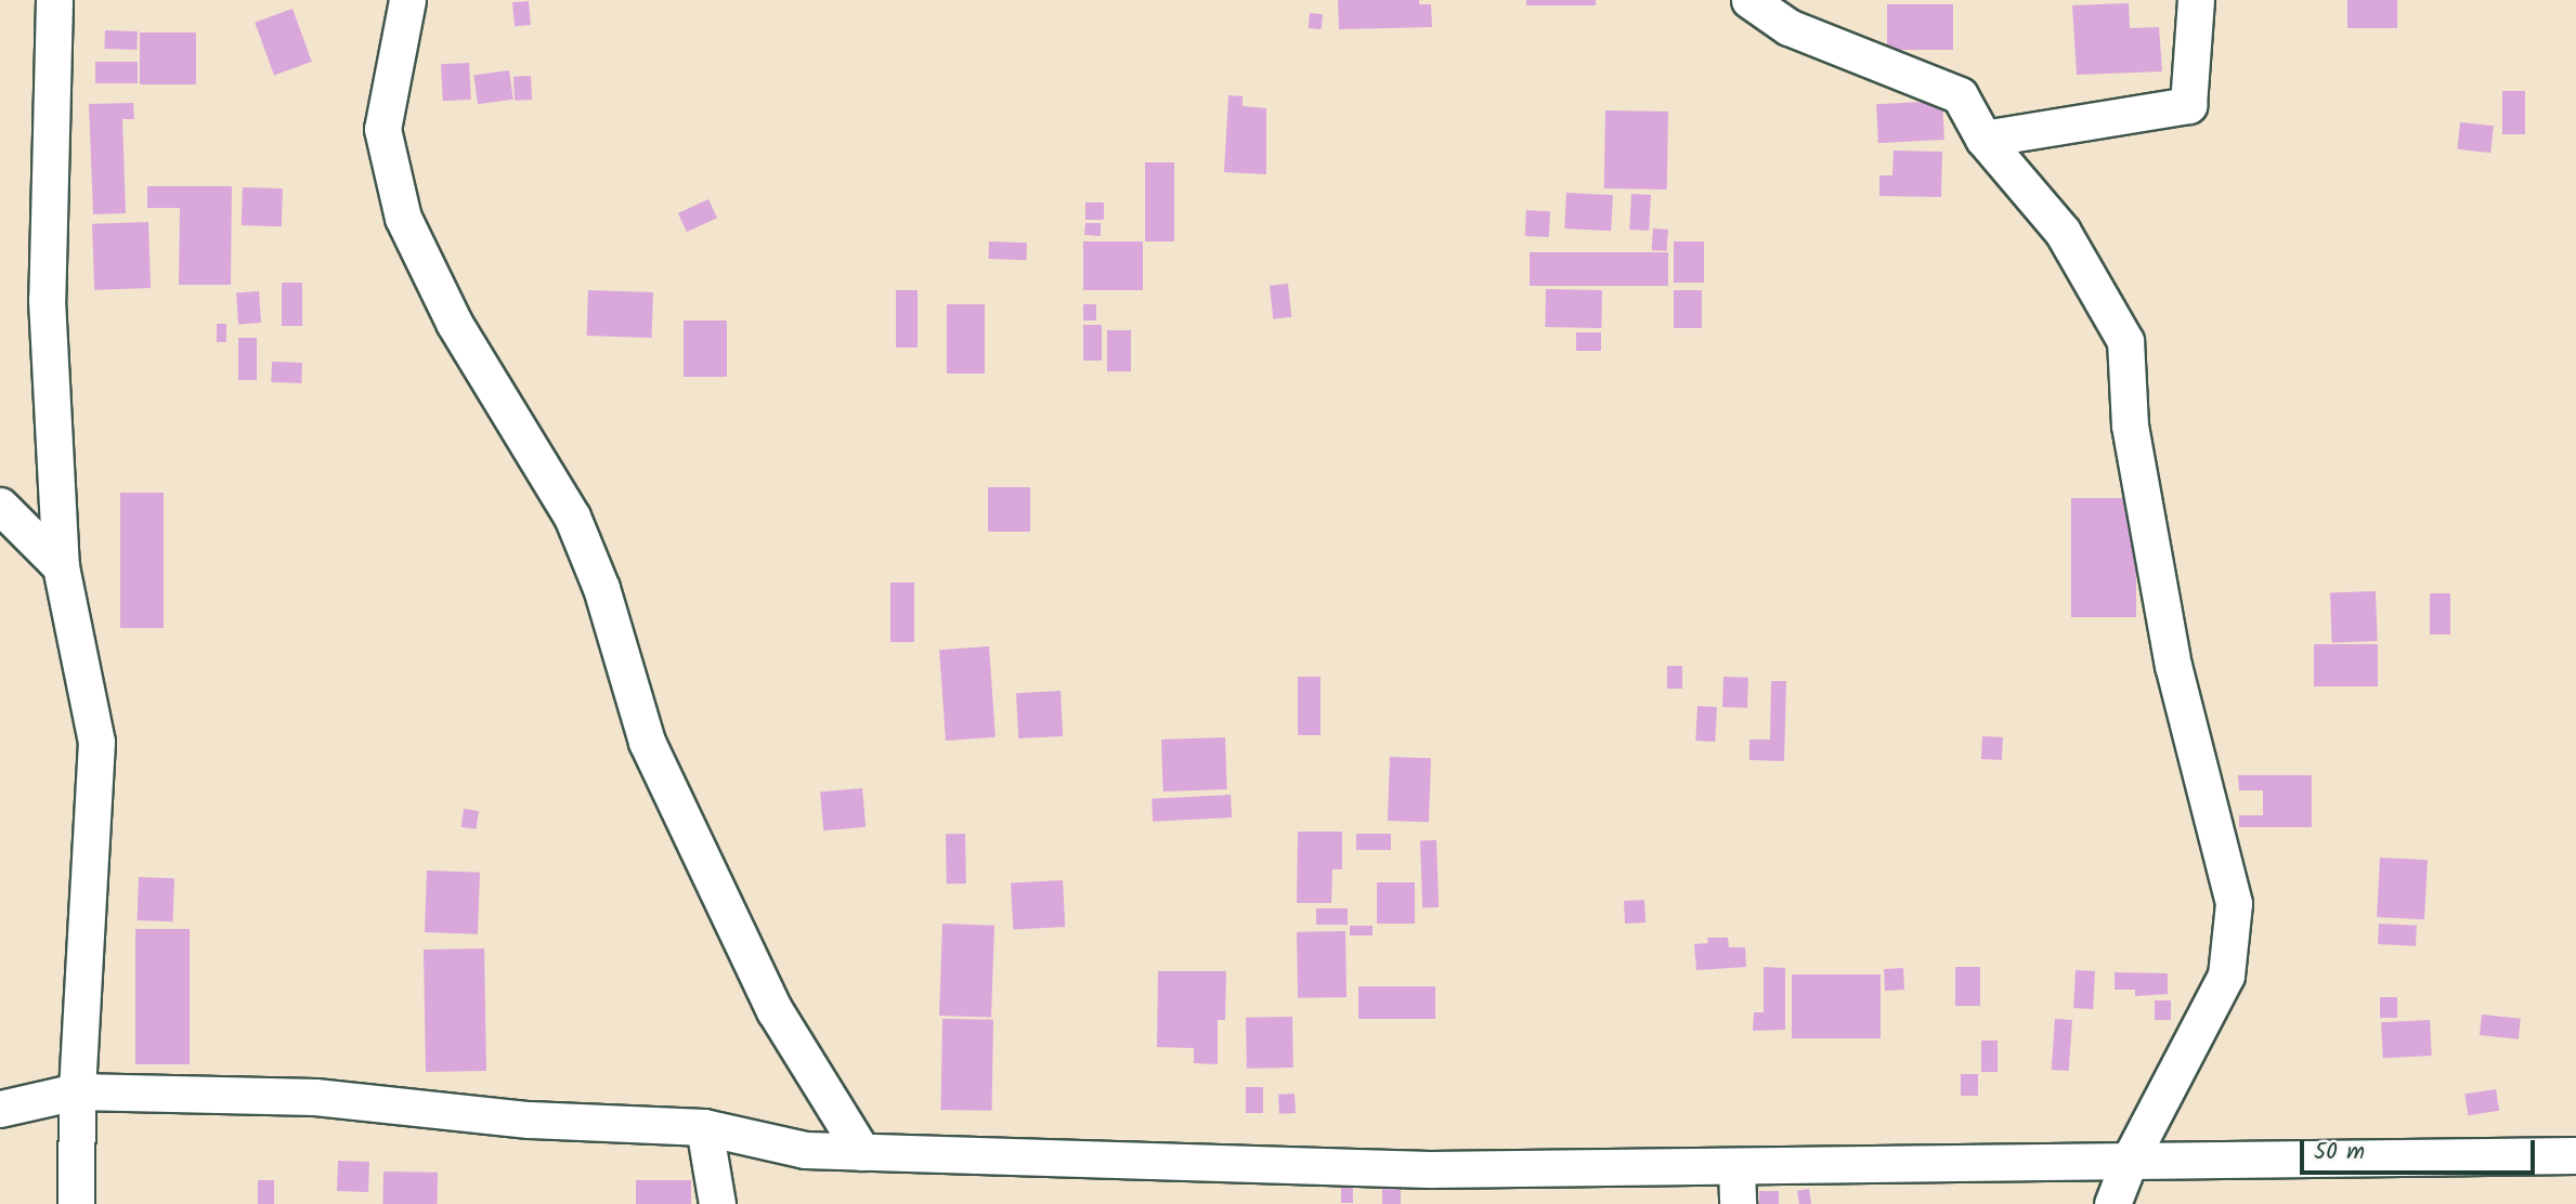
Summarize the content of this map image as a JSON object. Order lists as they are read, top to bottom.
{
  "scale_bar": "50 m"
}
